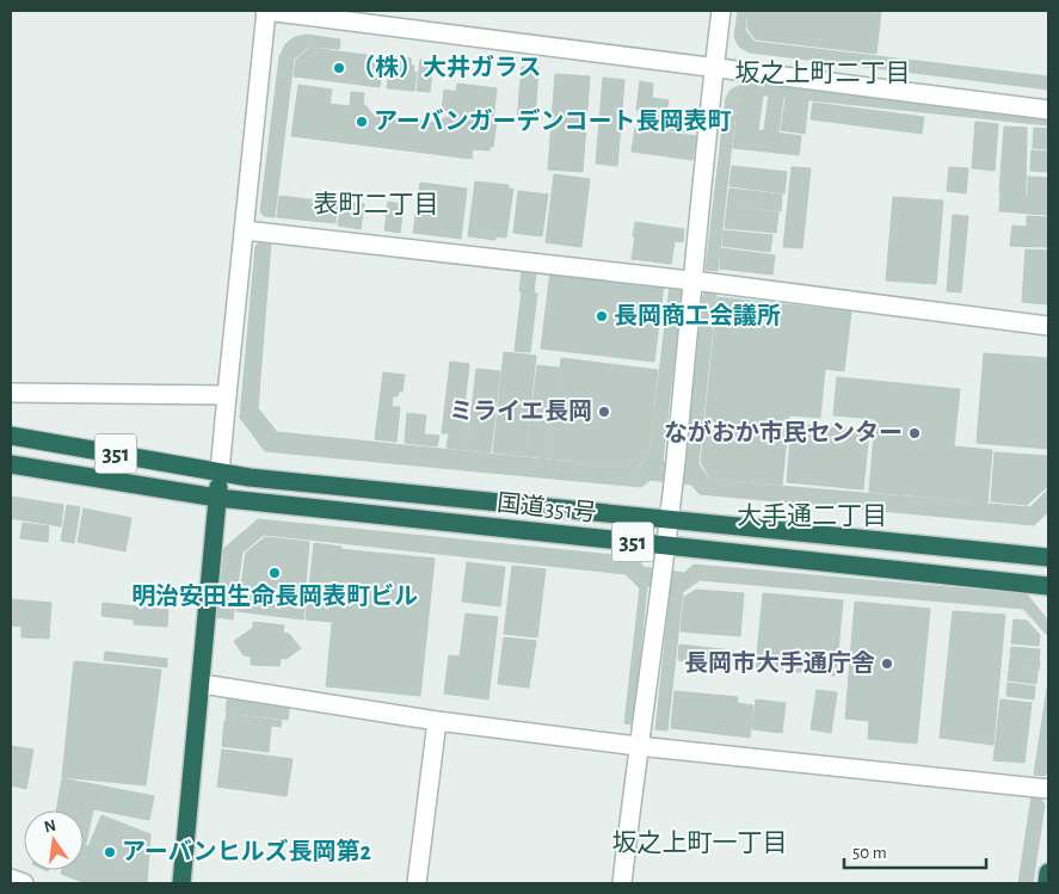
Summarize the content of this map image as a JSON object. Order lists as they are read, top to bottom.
{
  "streets": {
    "highway": ["351", "国道351号"]
  },
  "districts": [
    "坂之上町二丁目",
    "表町二丁目",
    "大手通二丁目",
    "坂之上町一丁目"
  ],
  "places": [
    "（株）大井ガラス",
    "アーバンガーデンコート長岡表町",
    "長岡商工会議所",
    "ミライエ長岡",
    "ながおか市民センター",
    "明治安田生命長岡表町ビル",
    "長岡市大手通庁舎",
    "アーバンヒルズ長岡第2"
  ],
  "scale_bar": "50 m",
  "north": "top"
}
